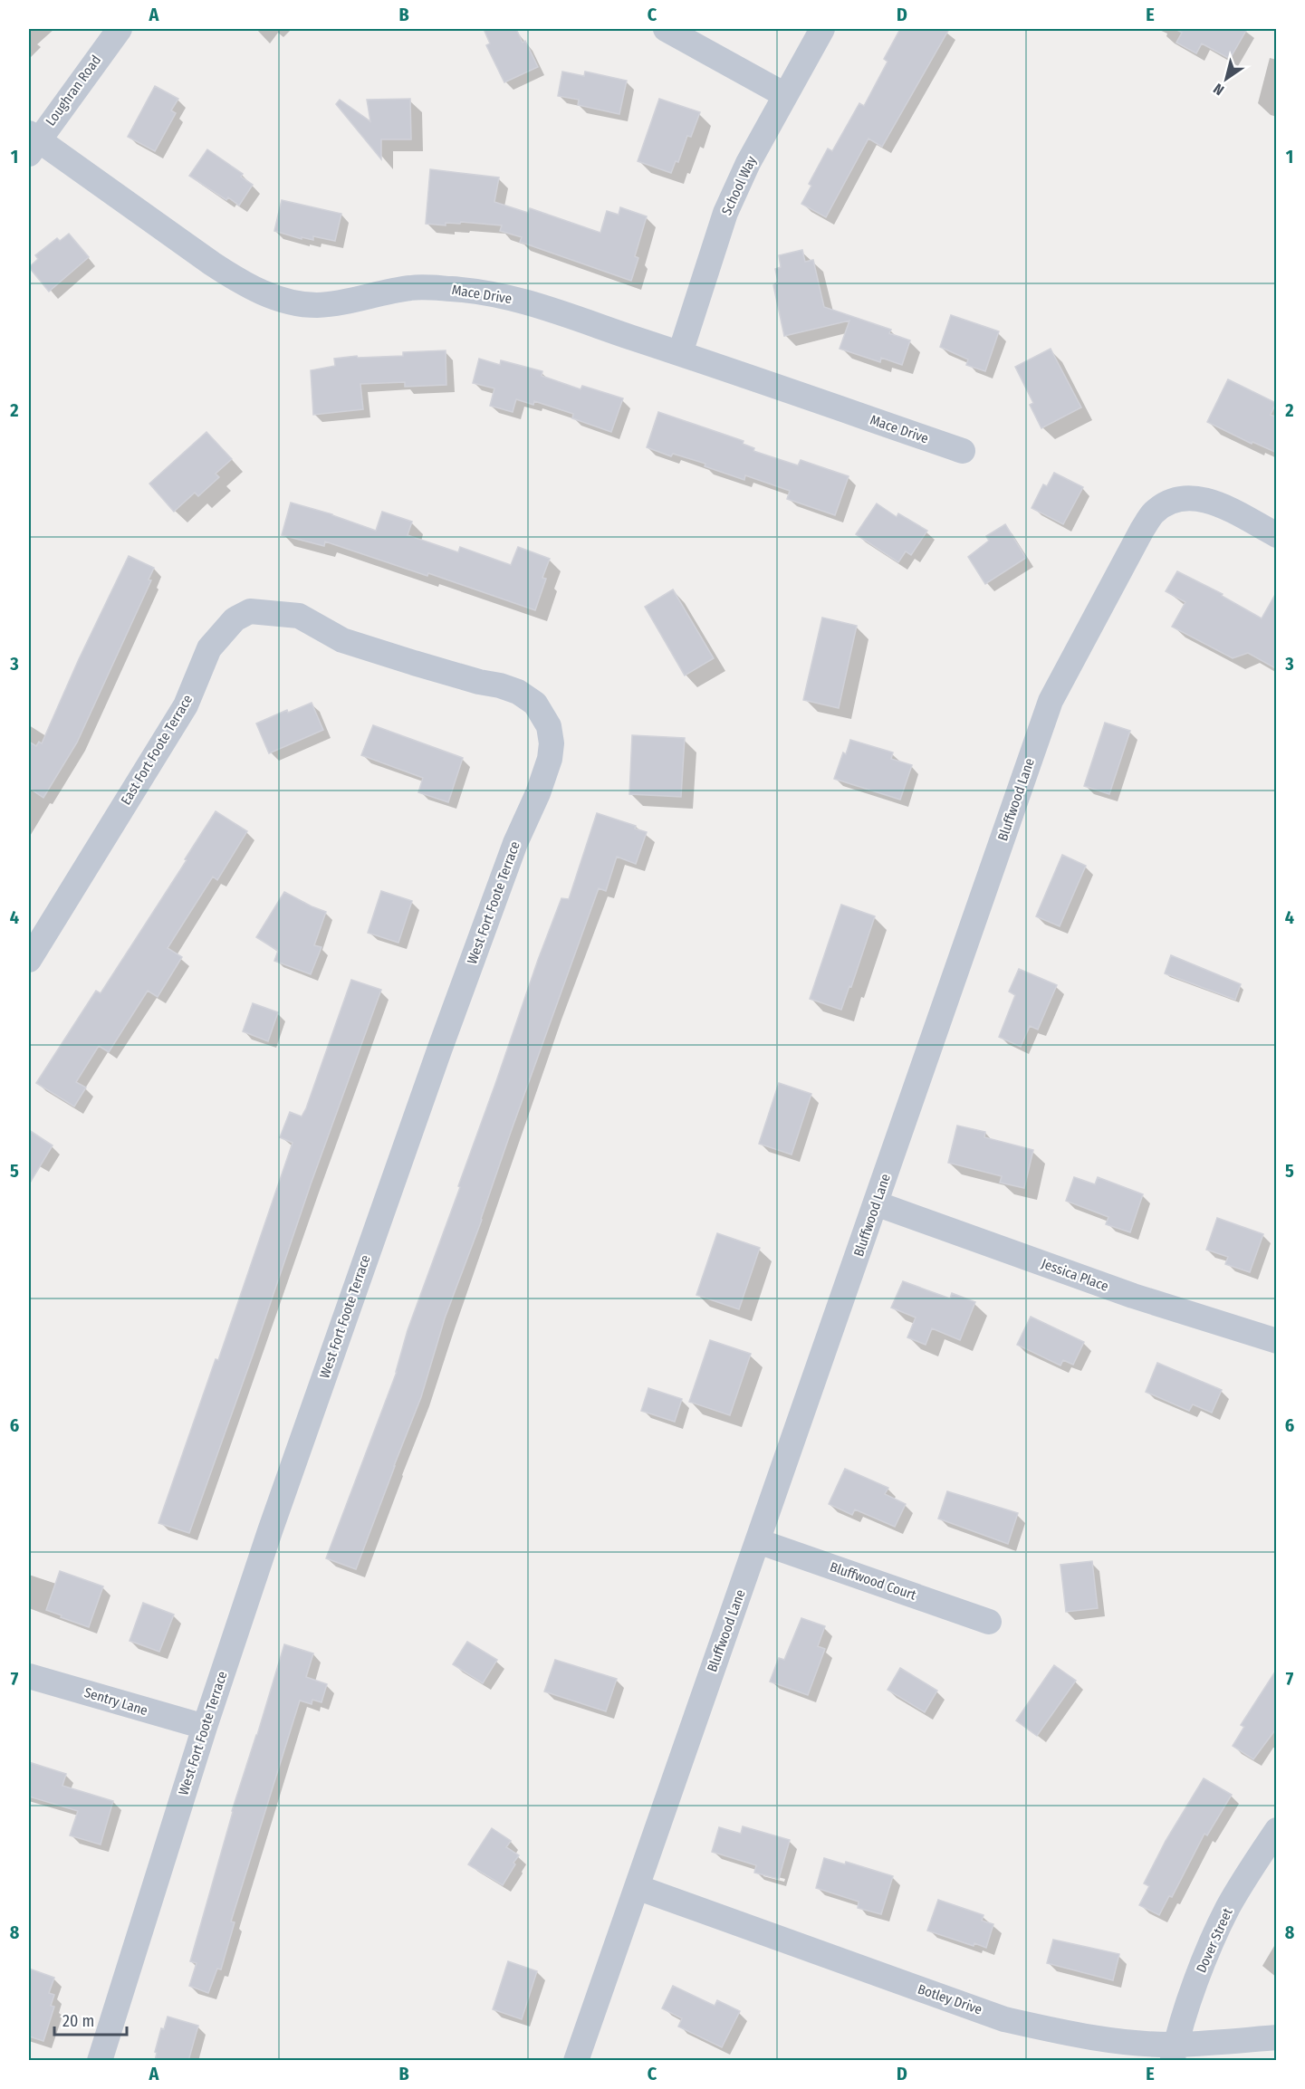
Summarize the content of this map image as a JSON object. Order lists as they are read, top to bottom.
{
  "streets": {
    "street": [
      "Loughran Road",
      "School Way",
      "Mace Drive",
      "East Fort Foote Terrace",
      "Bluffwood Lane",
      "West Fort Foote Terrace",
      "Jessica Place",
      "Bluffwood Court",
      "Sentry Lane",
      "Dover Street",
      "Botley Drive"
    ]
  },
  "crossings": [
    ["Loughran Road", "Mace Drive"],
    ["School Way", "Mace Drive"],
    ["East Fort Foote Terrace", "West Fort Foote Terrace"],
    ["Bluffwood Lane", "Jessica Place"],
    ["Bluffwood Lane", "Bluffwood Court"],
    ["Bluffwood Lane", "Botley Drive"],
    ["West Fort Foote Terrace", "Sentry Lane"],
    ["Dover Street", "Botley Drive"]
  ],
  "scale_bar": "20 m",
  "north": "bottom left",
  "grid": {
    "columns": [
      "A",
      "B",
      "C",
      "D",
      "E"
    ],
    "rows": [
      "1",
      "2",
      "3",
      "4",
      "5",
      "6",
      "7",
      "8"
    ]
  }
}
